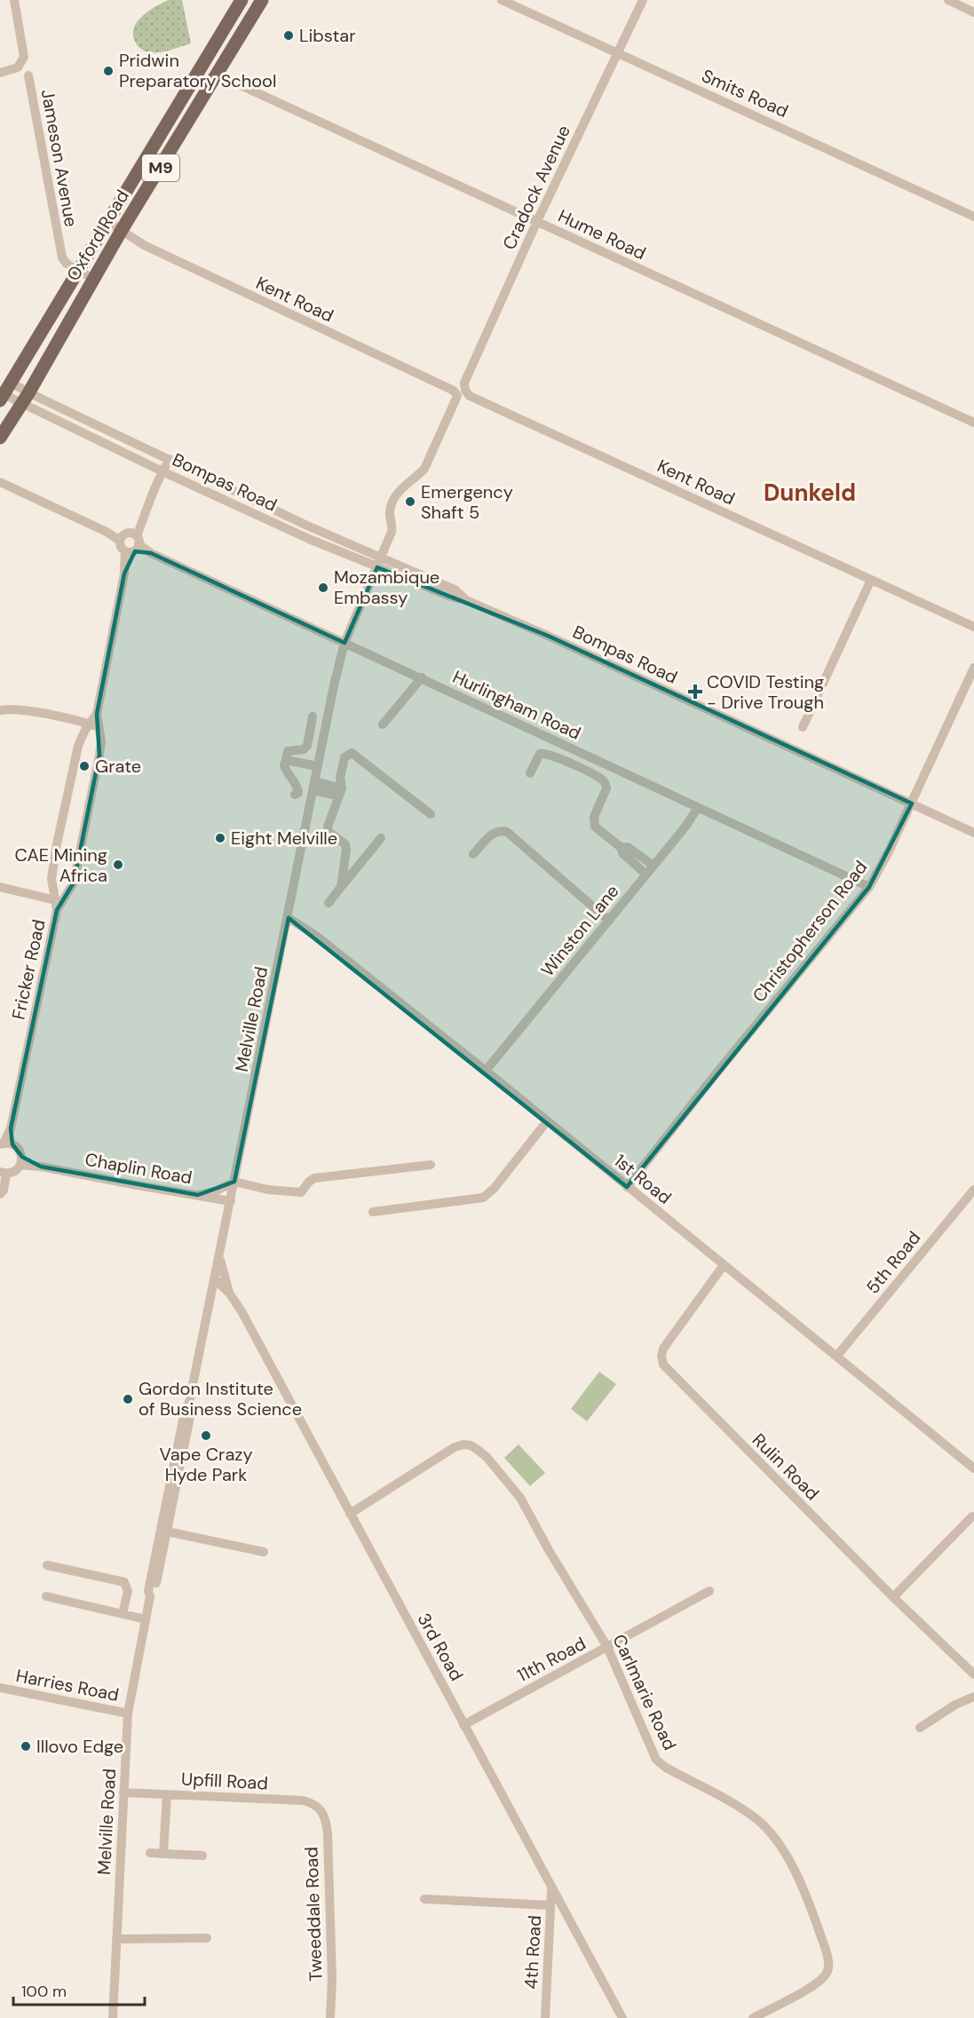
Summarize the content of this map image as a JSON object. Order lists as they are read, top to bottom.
{
  "streets": {
    "main road": ["M9", "Oxford Road"],
    "street": [
      "Smits Road",
      "Jameson Avenue",
      "Cradock Avenue",
      "Hume Road",
      "Kent Road",
      "Bompas Road",
      "Hurlingham Road",
      "Winston Lane",
      "Christopherson Road",
      "Fricker Road",
      "Melville Road",
      "Chaplin Road",
      "1st Road",
      "5th Road",
      "Rulin Road",
      "3rd Road",
      "11th Road",
      "Harries Road",
      "Carlmarie Road",
      "Upfill Road",
      "Tweeddale Road",
      "4th Road"
    ]
  },
  "crossings": [
    ["Smits Road", "Cradock Avenue"],
    ["Jameson Avenue", "Oxford Road"],
    ["Cradock Avenue", "Hume Road"],
    ["Cradock Avenue", "Kent Road"],
    ["Cradock Avenue", "Bompas Road"],
    ["Cradock Avenue", "Hurlingham Road"],
    ["Cradock Avenue", "Melville Road"],
    ["Hume Road", "Oxford Road"],
    ["Oxford Road", "Kent Road"],
    ["Oxford Road", "Bompas Road"],
    ["Bompas Road", "Christopherson Road"],
    ["Bompas Road", "Fricker Road"],
    ["Hurlingham Road", "Winston Lane"],
    ["Hurlingham Road", "Christopherson Road"],
    ["Hurlingham Road", "Fricker Road"],
    ["Hurlingham Road", "Melville Road"],
    ["Winston Lane", "1st Road"],
    ["Christopherson Road", "1st Road"],
    ["Melville Road", "Chaplin Road"],
    ["Melville Road", "1st Road"],
    ["Melville Road", "3rd Road"],
    ["Melville Road", "Harries Road"],
    ["Melville Road", "Upfill Road"],
    ["1st Road", "5th Road"],
    ["1st Road", "Rulin Road"],
    ["3rd Road", "11th Road"],
    ["3rd Road", "Carlmarie Road"],
    ["3rd Road", "4th Road"],
    ["11th Road", "Carlmarie Road"],
    ["Upfill Road", "Tweeddale Road"]
  ],
  "districts": ["Dunkeld"],
  "places": {
    "other": [
      "Libstar",
      "Pridwin Preparatory School",
      "Emergency Shaft 5",
      "Mozambique Embassy",
      "Grate",
      "Eight Melville",
      "CAE Mining Africa",
      "Gordon Institute of Business Science",
      "Vape Crazy Hyde Park",
      "Illovo Edge"
    ],
    "health": ["COVID Testing - Drive Trough"]
  },
  "scale_bar": "100 m"
}
